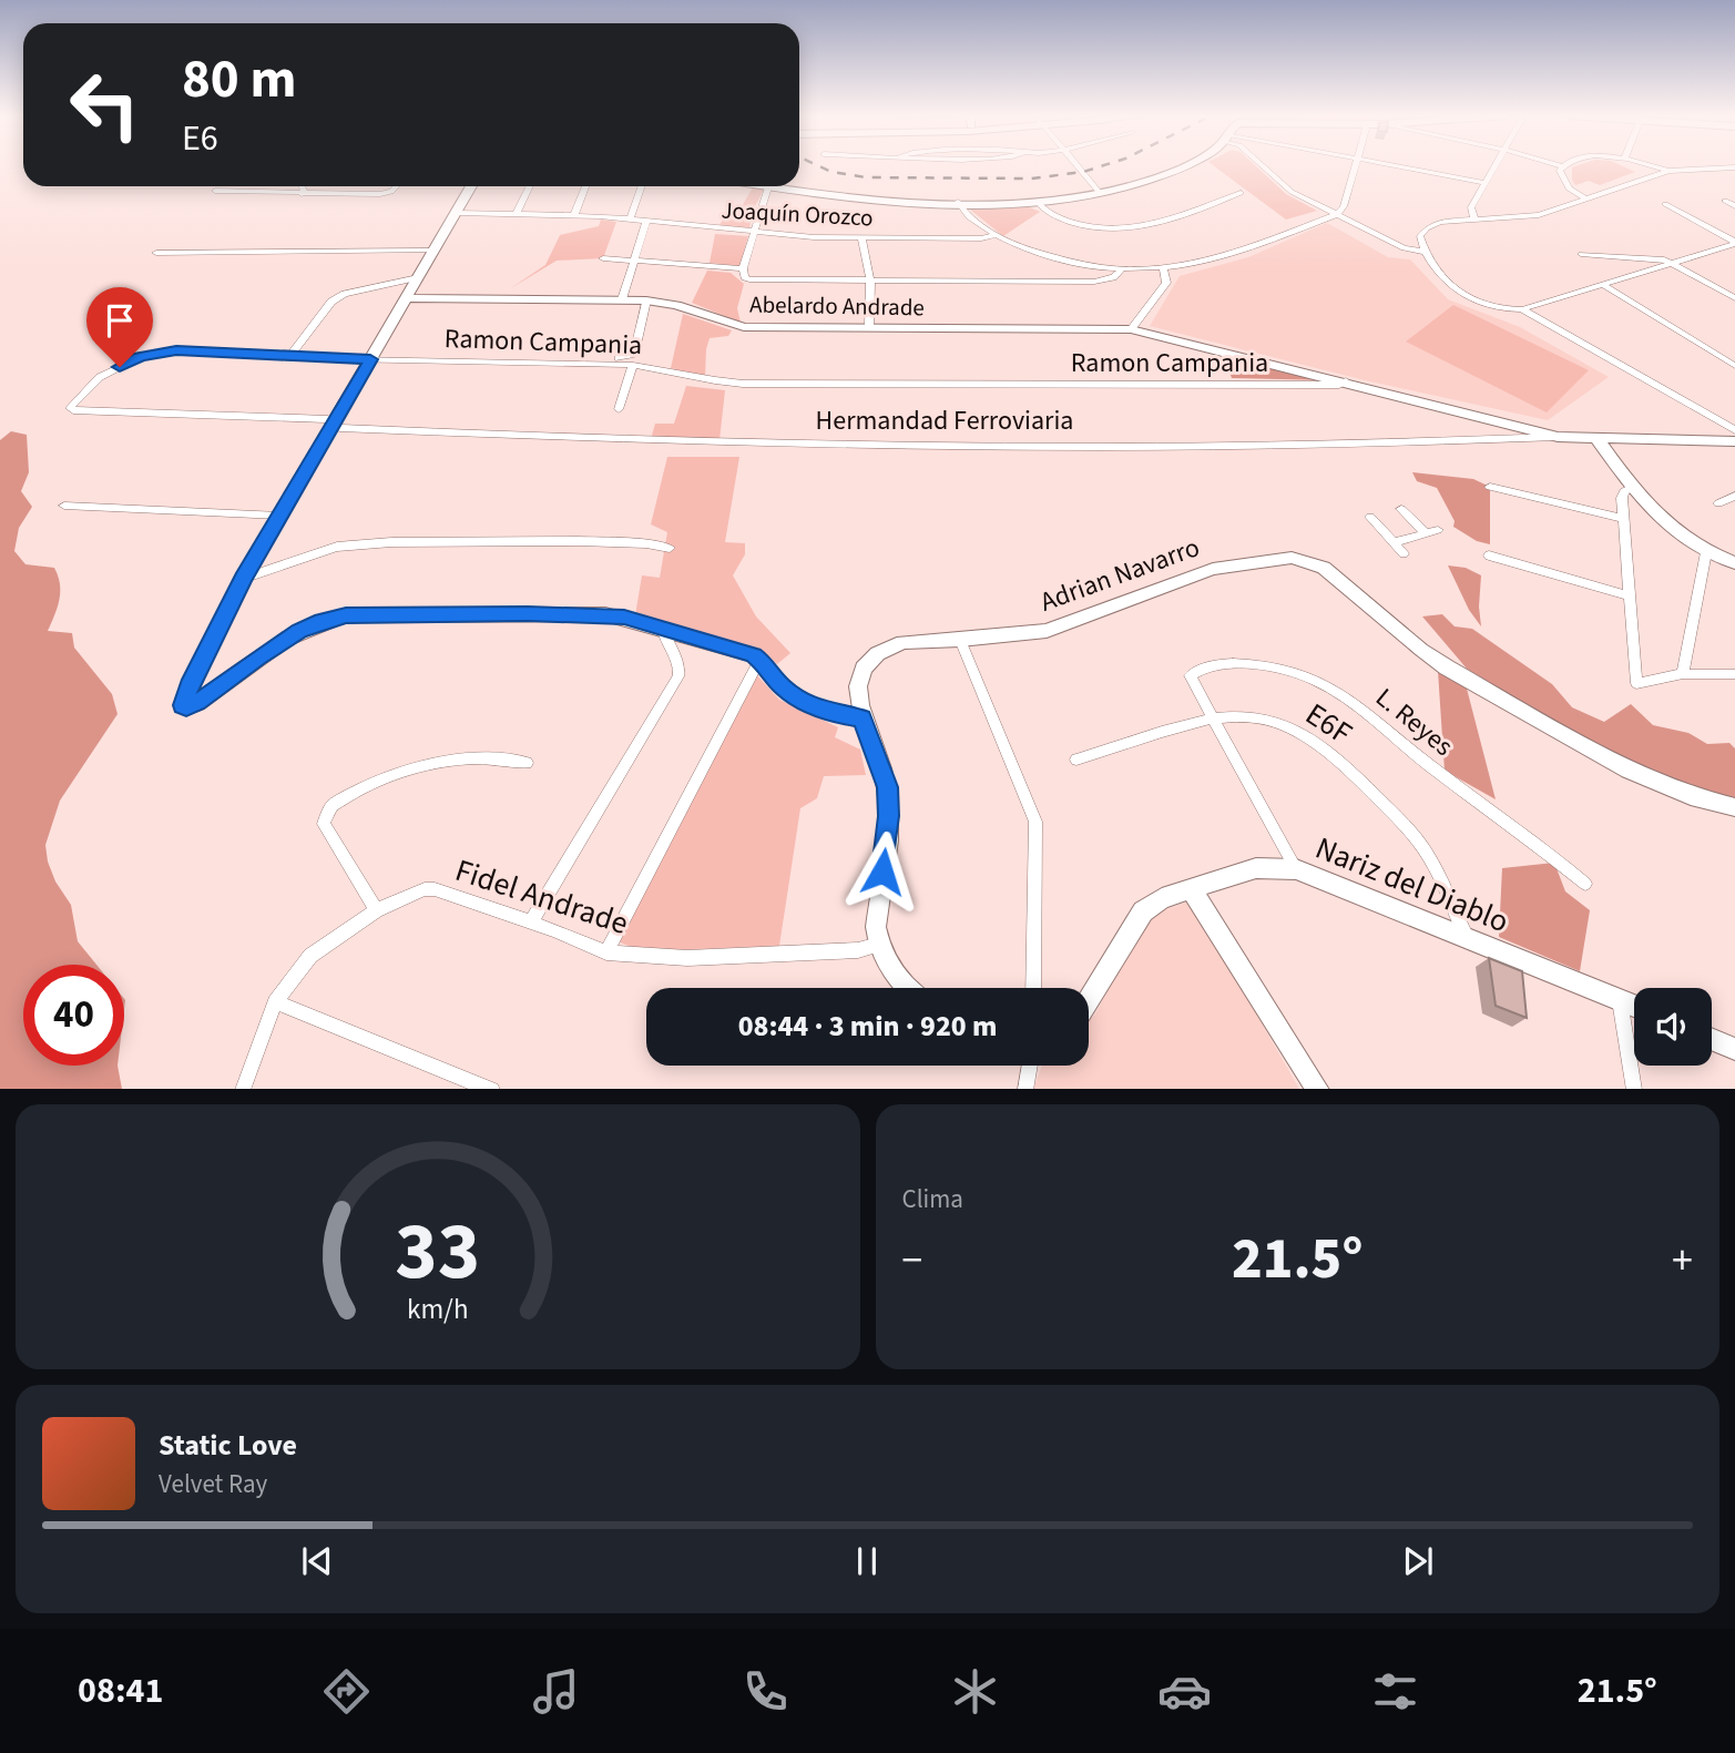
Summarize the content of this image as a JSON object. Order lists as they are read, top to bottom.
{
  "streets": {
    "street": [
      "Joaquín Orozco",
      "Abelardo Andrade",
      "Ramon Campania",
      "Hermandad Ferroviaria",
      "Adrian Navarro",
      "L. Reyes",
      "E6F",
      "Nariz del Diablo",
      "Fidel Andrade"
    ]
  },
  "crossings": [
    ["Abelardo Andrade", "Hermandad Ferroviaria"],
    ["Ramon Campania", "Hermandad Ferroviaria"],
    ["Adrian Navarro", "Fidel Andrade"],
    ["L. Reyes", "E6F"],
    ["E6F", "Nariz del Diablo"]
  ],
  "page": {
    "turn": ["80 m", "E6"],
    "limit": "40",
    "trip": "08:44 · 3 min · 920 m",
    "tile": "Clima",
    "heat": ["−", "21.5°", "+"],
    "song": ["Static Love", "Velvet Ray"],
    "tabs": ["08:41", "21.5°"],
    "gauge": ["33", "km/h"]
  }
}
